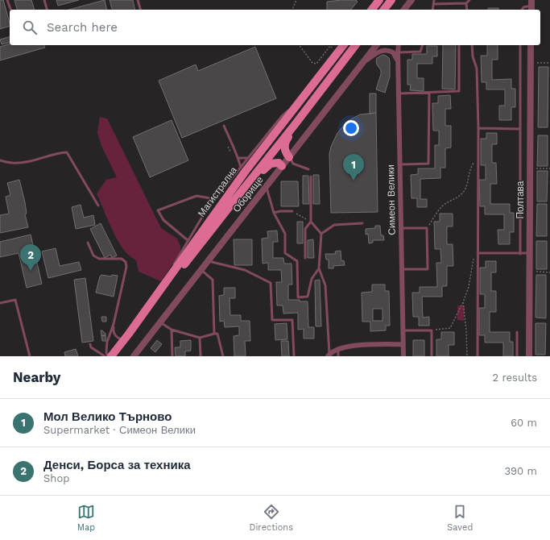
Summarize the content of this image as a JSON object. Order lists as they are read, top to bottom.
{
  "streets": {
    "main road": ["Магистрална"],
    "street": ["Оборище", "Симеон Велики", "Полтава"]
  },
  "page": {
    "search": "Search here",
    "pins": ["1", "2"],
    "heading": ["Nearby", "2 results"],
    "list": [
      {
        "mark": "1",
        "name": "Мол Велико Търново",
        "note": "Supermarket · Симеон Велики",
        "value": "60 m"
      },
      {
        "mark": "2",
        "name": "Денси, Борса за техника",
        "note": "Shop",
        "value": "390 m"
      }
    ],
    "nav": ["Map", "Directions", "Saved"]
  }
}
